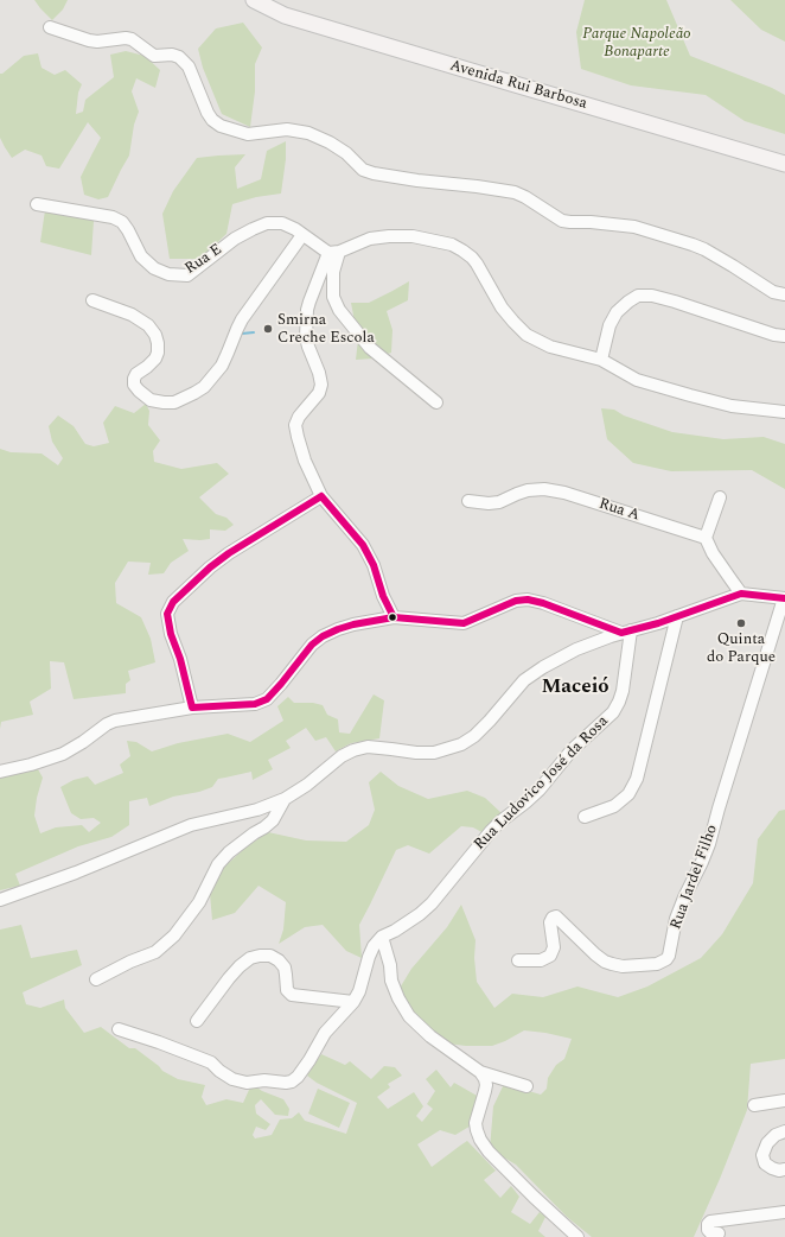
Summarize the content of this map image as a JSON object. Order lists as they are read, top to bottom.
{
  "streets": {
    "main road": ["Avenida Rui Barbosa"],
    "street": [
      "Rua E",
      "Rua A",
      "Rua Ludovico José da Rosa",
      "Rua Jardel Filho"
    ]
  },
  "districts": ["Maceió"],
  "parks": ["Parque Napoleão Bonaparte"],
  "places": ["Smirna Creche Escola", "Quinta do Parque"]
}
